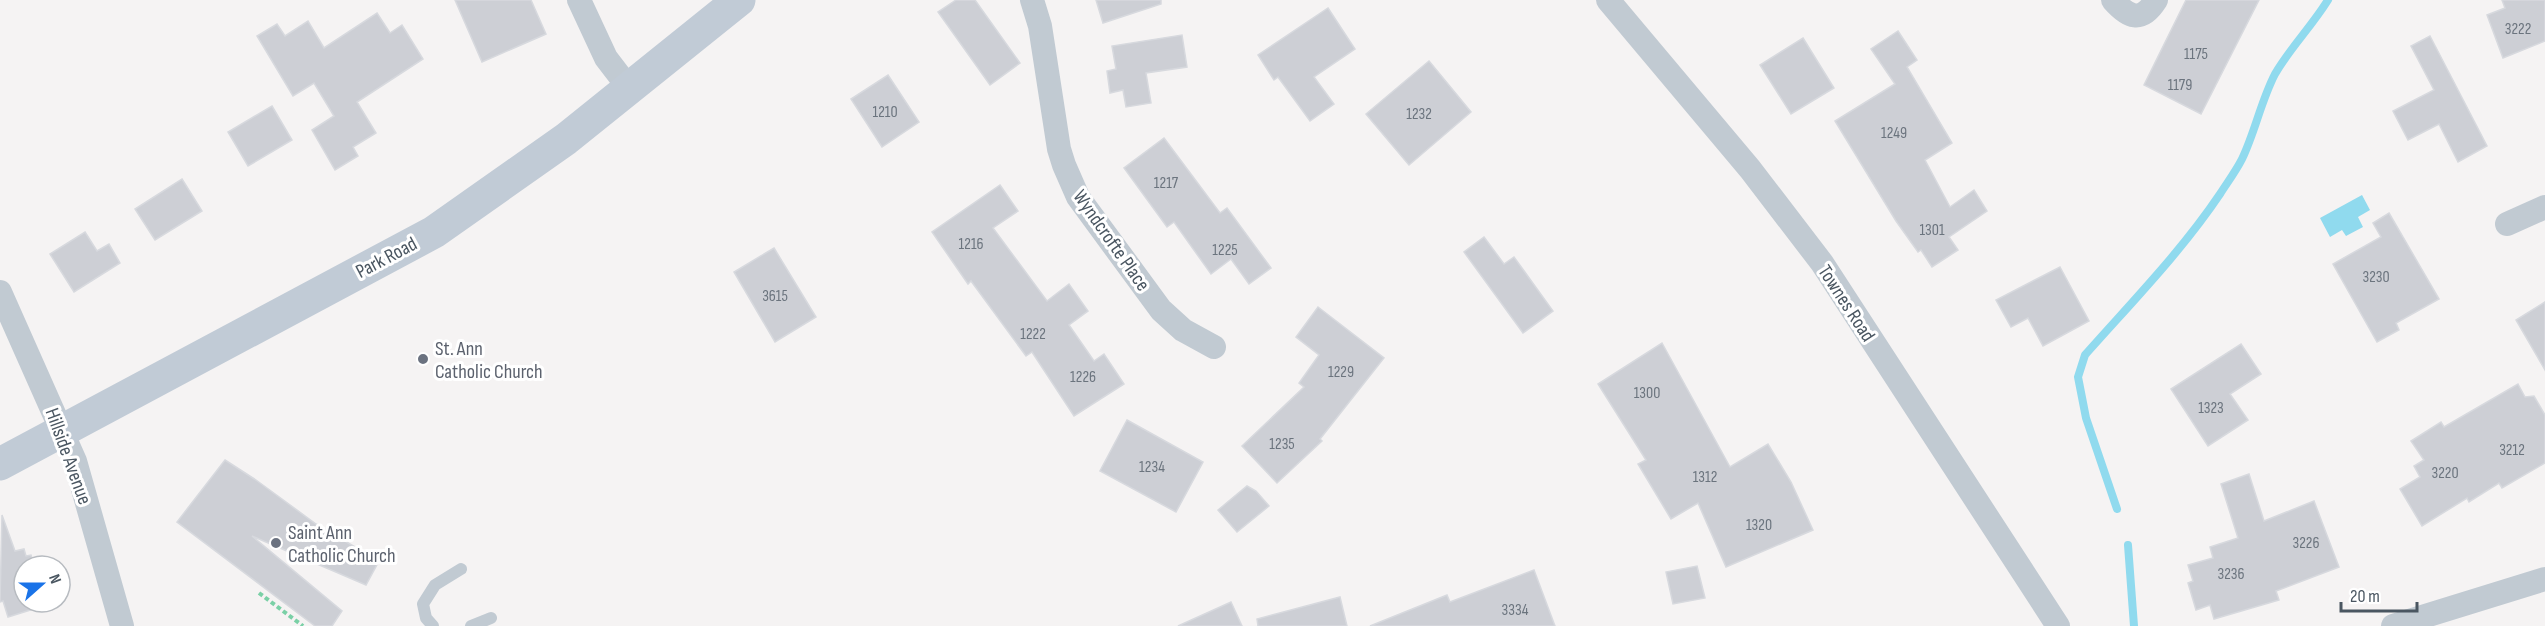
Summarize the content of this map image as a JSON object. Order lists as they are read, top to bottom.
{
  "streets": {
    "main road": ["Park Road"],
    "street": ["Wyndcrofte Place", "Townes Road", "Hillside Avenue"]
  },
  "crossings": [
    ["Park Road", "Hillside Avenue"]
  ],
  "places": ["St. Ann Catholic Church", "Saint Ann Catholic Church"],
  "house_numbers": [
    "3222",
    "1175",
    "1179",
    "1210",
    "1232",
    "1249",
    "1217",
    "1301",
    "1216",
    "1225",
    "3230",
    "3615",
    "1222",
    "1229",
    "1226",
    "1300",
    "1323",
    "1235",
    "3212",
    "1234",
    "3220",
    "1312",
    "1320",
    "3226",
    "3236",
    "3334"
  ],
  "scale_bar": "20 m",
  "north": "right"
}
